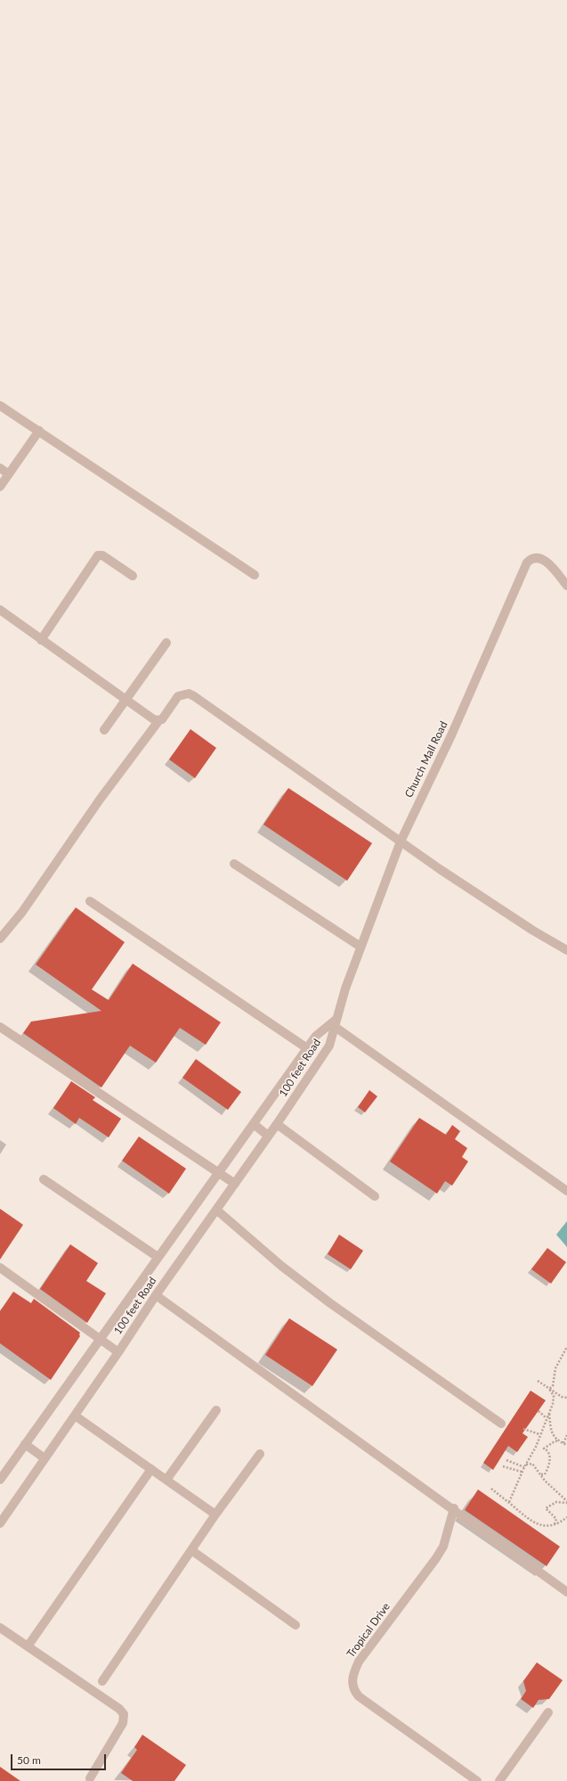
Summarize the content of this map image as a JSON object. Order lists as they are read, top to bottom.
{
  "streets": {
    "street": ["Church Mall Road", "100 feet Road", "Tropical Drive"]
  },
  "crossings": [
    ["Church Mall Road", "100 feet Road"]
  ],
  "scale_bar": "50 m"
}
